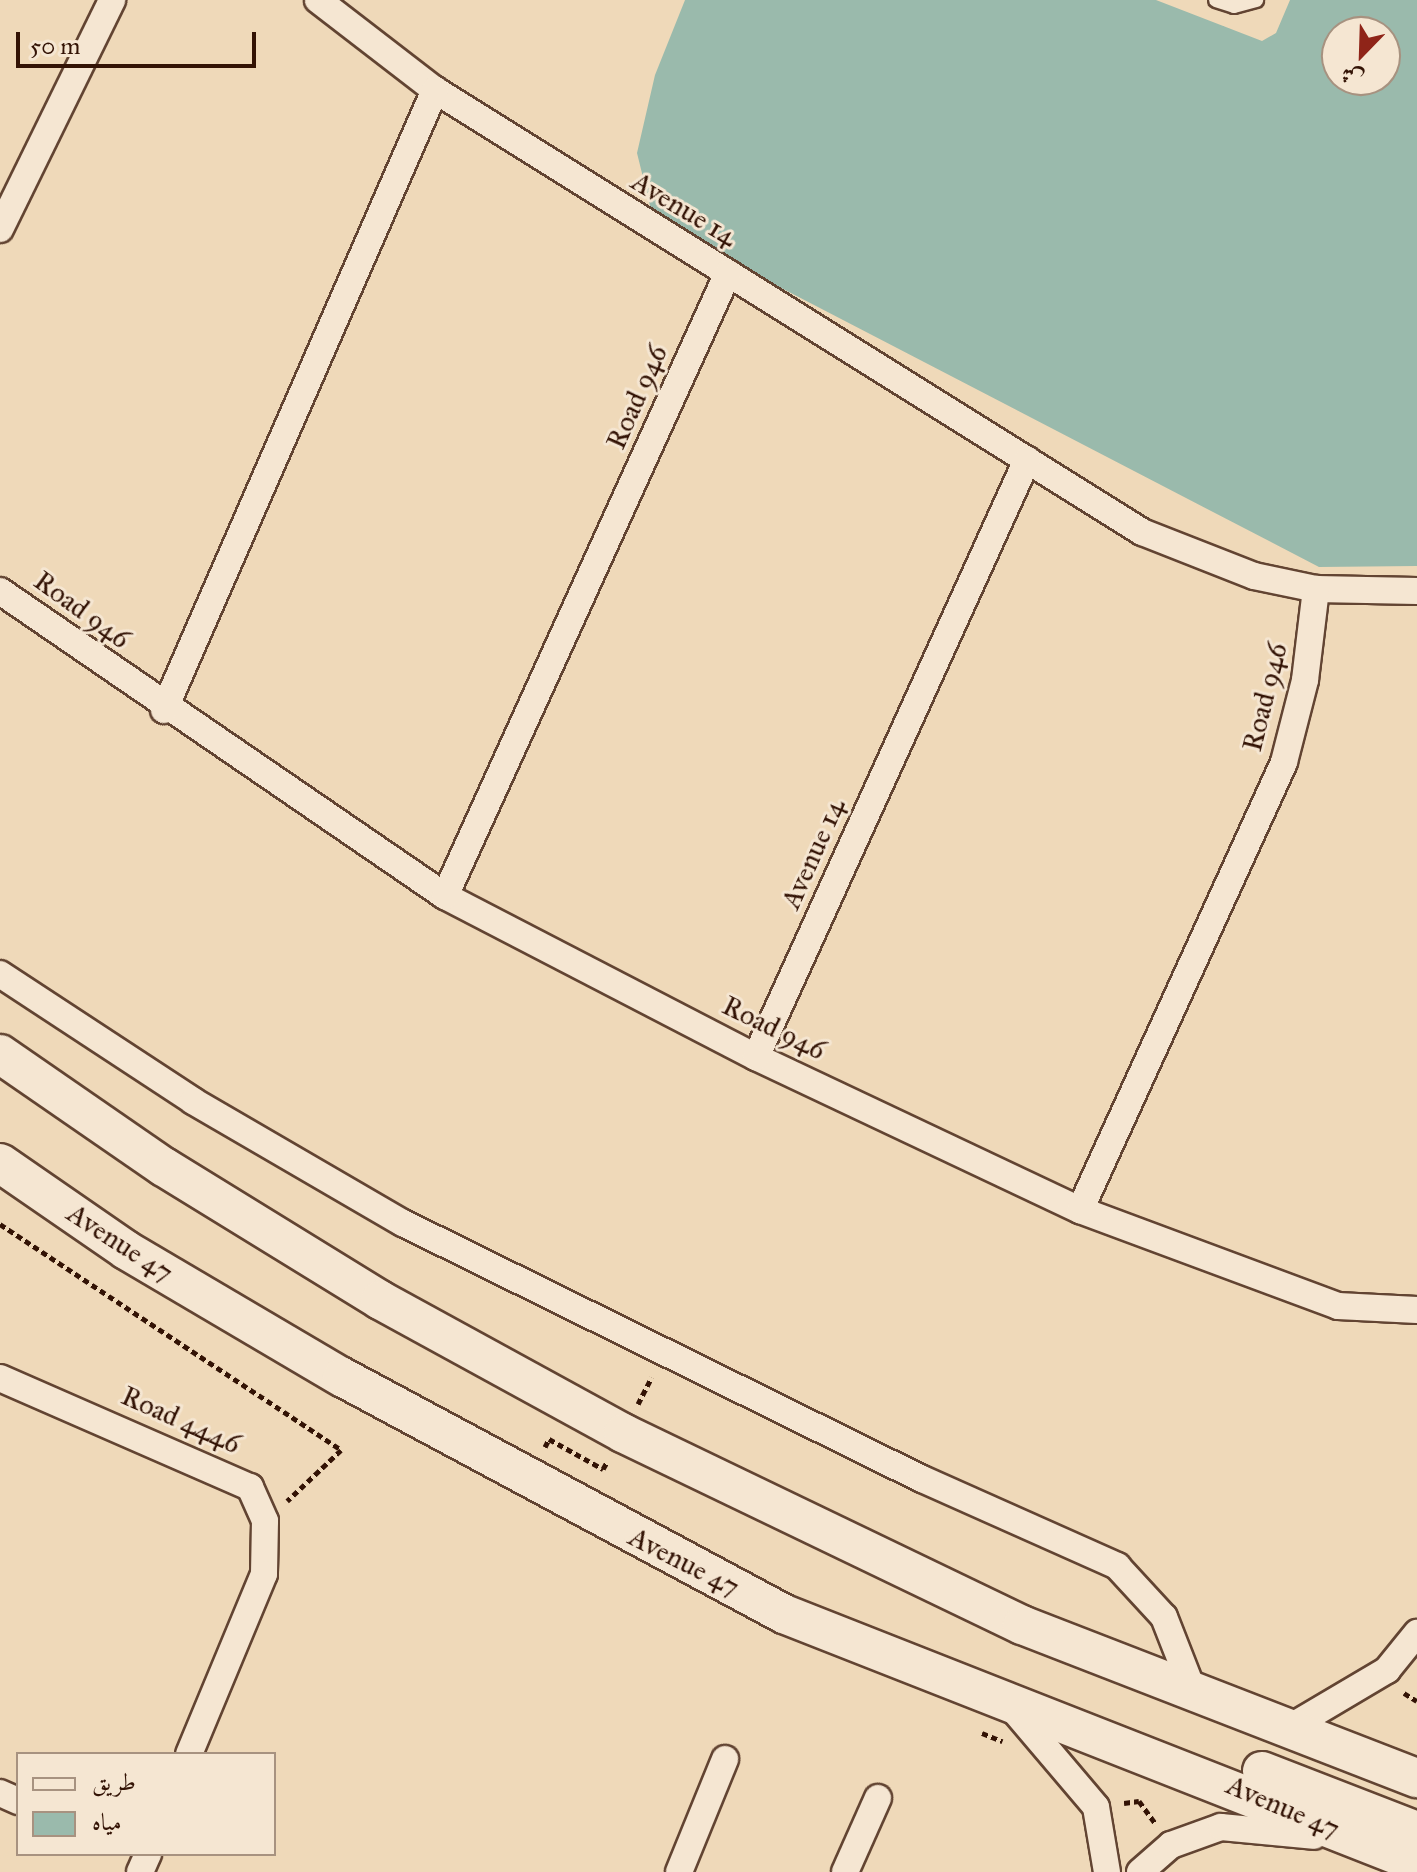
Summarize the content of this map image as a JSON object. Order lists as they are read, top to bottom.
{
  "streets": {
    "street": [
      "Avenue 14",
      "Road 946",
      "Avenue 47",
      "Road 4446"
    ]
  },
  "crossings": [
    ["Avenue 14", "Road 946"]
  ],
  "legend": ["طريق", "مياه"],
  "scale_bar": "50 m",
  "north": "bottom left"
}
